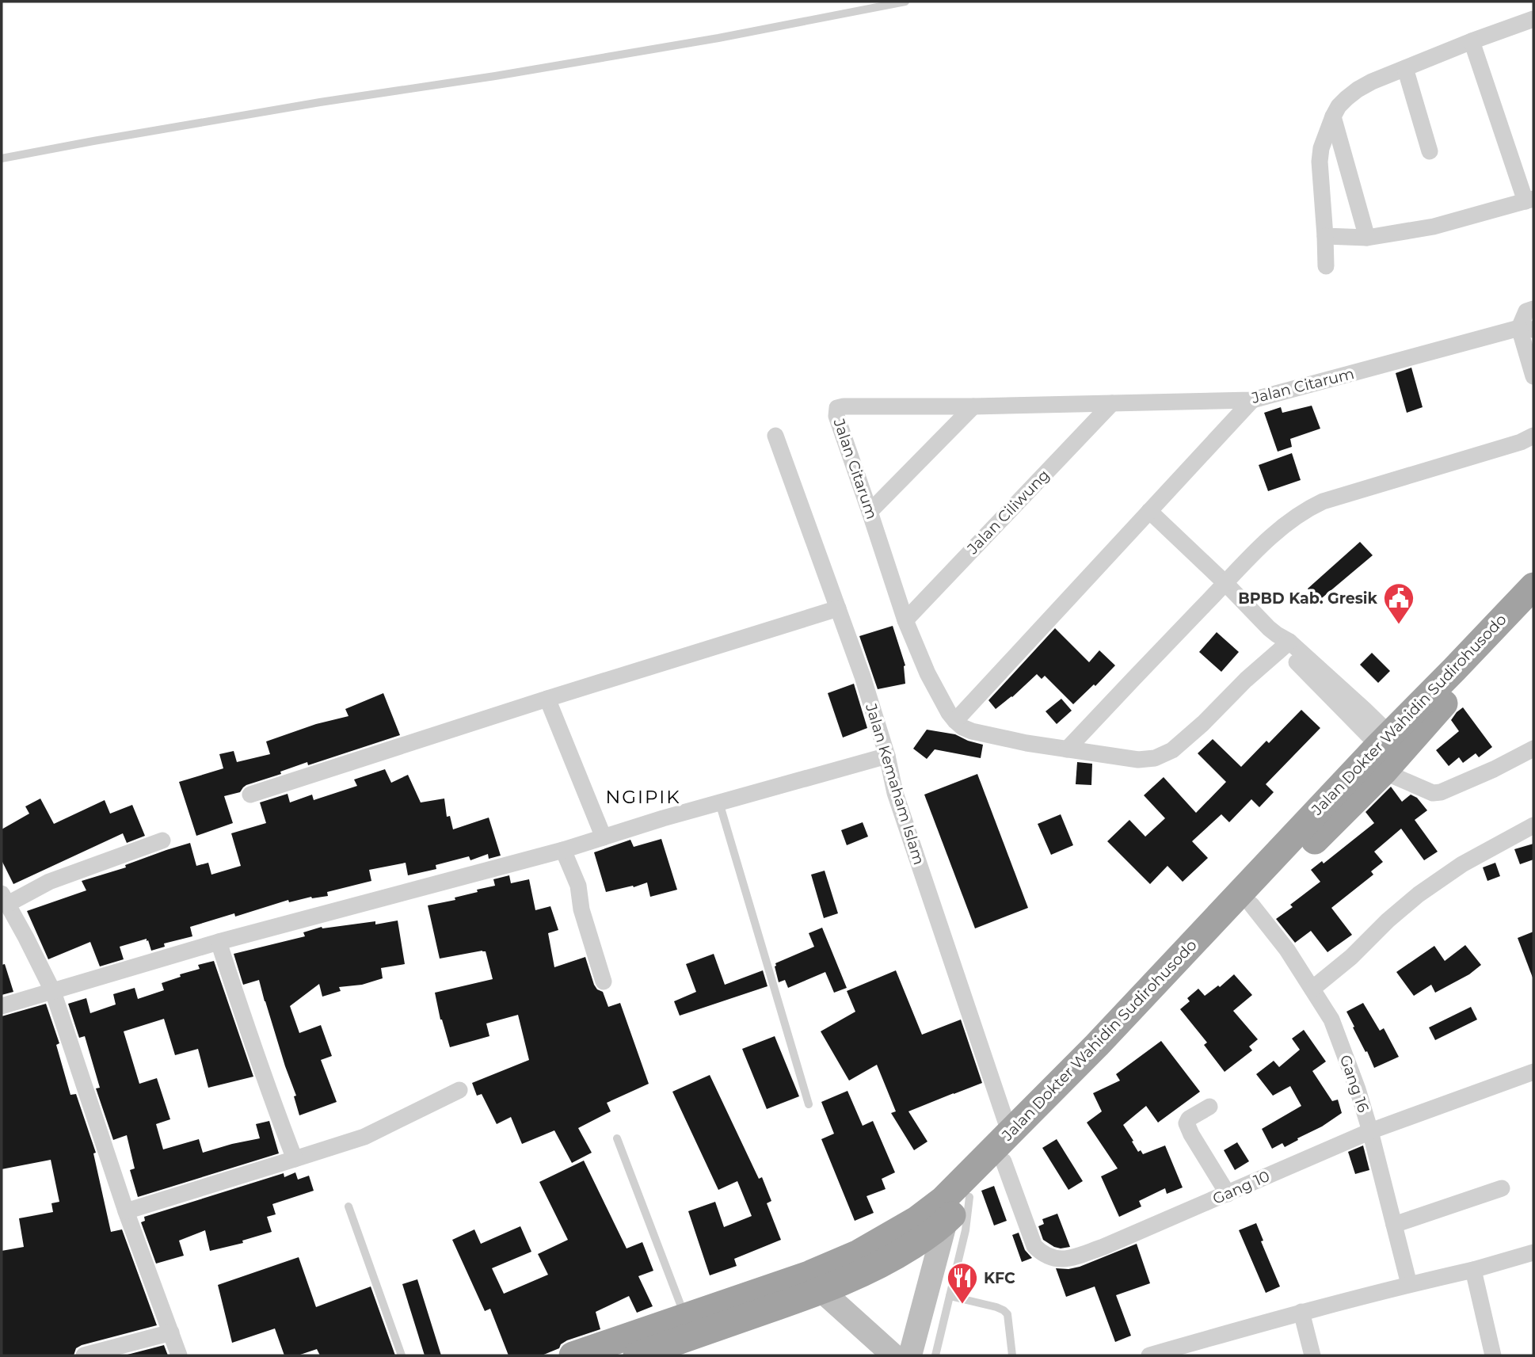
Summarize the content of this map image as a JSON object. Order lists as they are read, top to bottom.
{
  "streets": {
    "highway": ["Jalan Dokter Wahidin Sudirohusodo"],
    "street": [
      "Jalan Citarum",
      "Jalan Ciliwung",
      "Jalan Kemaham Islam",
      "Gang 16",
      "Gang 10"
    ]
  },
  "crossings": [
    ["Jalan Citarum", "Jalan Ciliwung"],
    ["Jalan Dokter Wahidin Sudirohusodo", "Jalan Kemaham Islam"],
    ["Jalan Dokter Wahidin Sudirohusodo", "Gang 16"],
    ["Jalan Dokter Wahidin Sudirohusodo", "Gang 10"],
    ["Gang 16", "Gang 10"]
  ],
  "districts": ["NGIPIK"],
  "places": {
    "public building": ["BPBD Kab. Gresik"],
    "restaurant": ["KFC"]
  }
}
